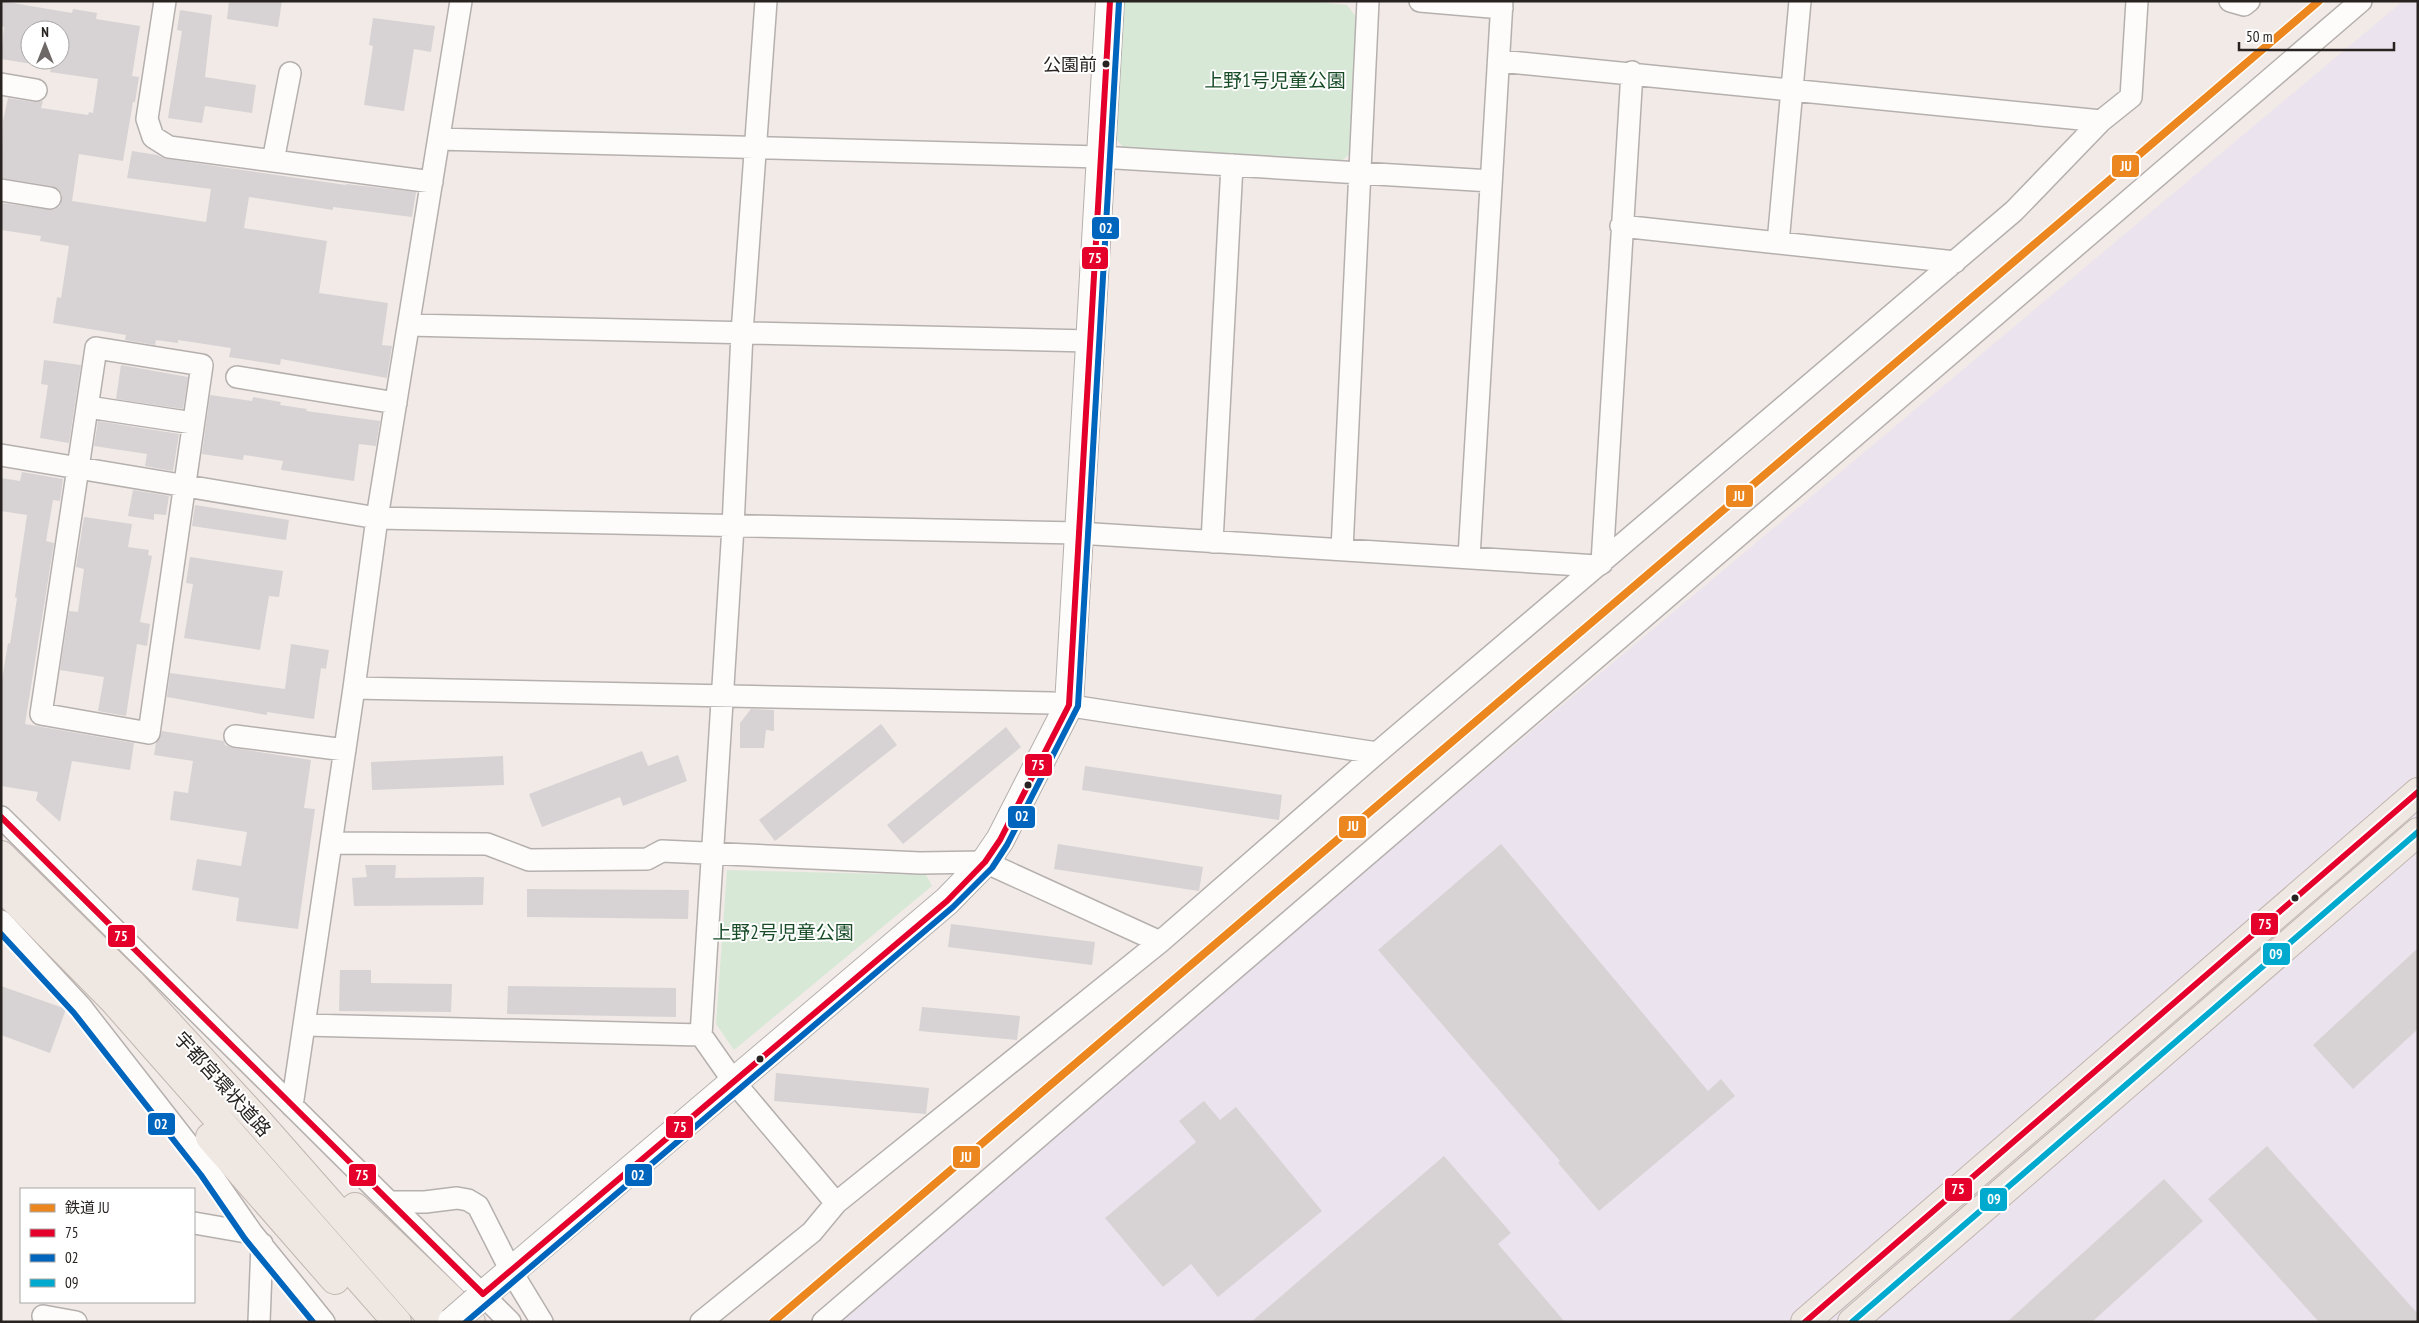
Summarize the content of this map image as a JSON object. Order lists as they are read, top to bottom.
{
  "streets": {
    "highway": ["宇都宮環状道路"]
  },
  "parks": ["上野1号児童公園", "上野2号児童公園"],
  "places": ["公園前"],
  "lines": [
    "rail line JU",
    "transit line 75",
    "transit line 02",
    "transit line 09"
  ],
  "legend": [
    "鉄道 JU",
    "75",
    "02",
    "09"
  ],
  "scale_bar": "50 m",
  "north": "top"
}
